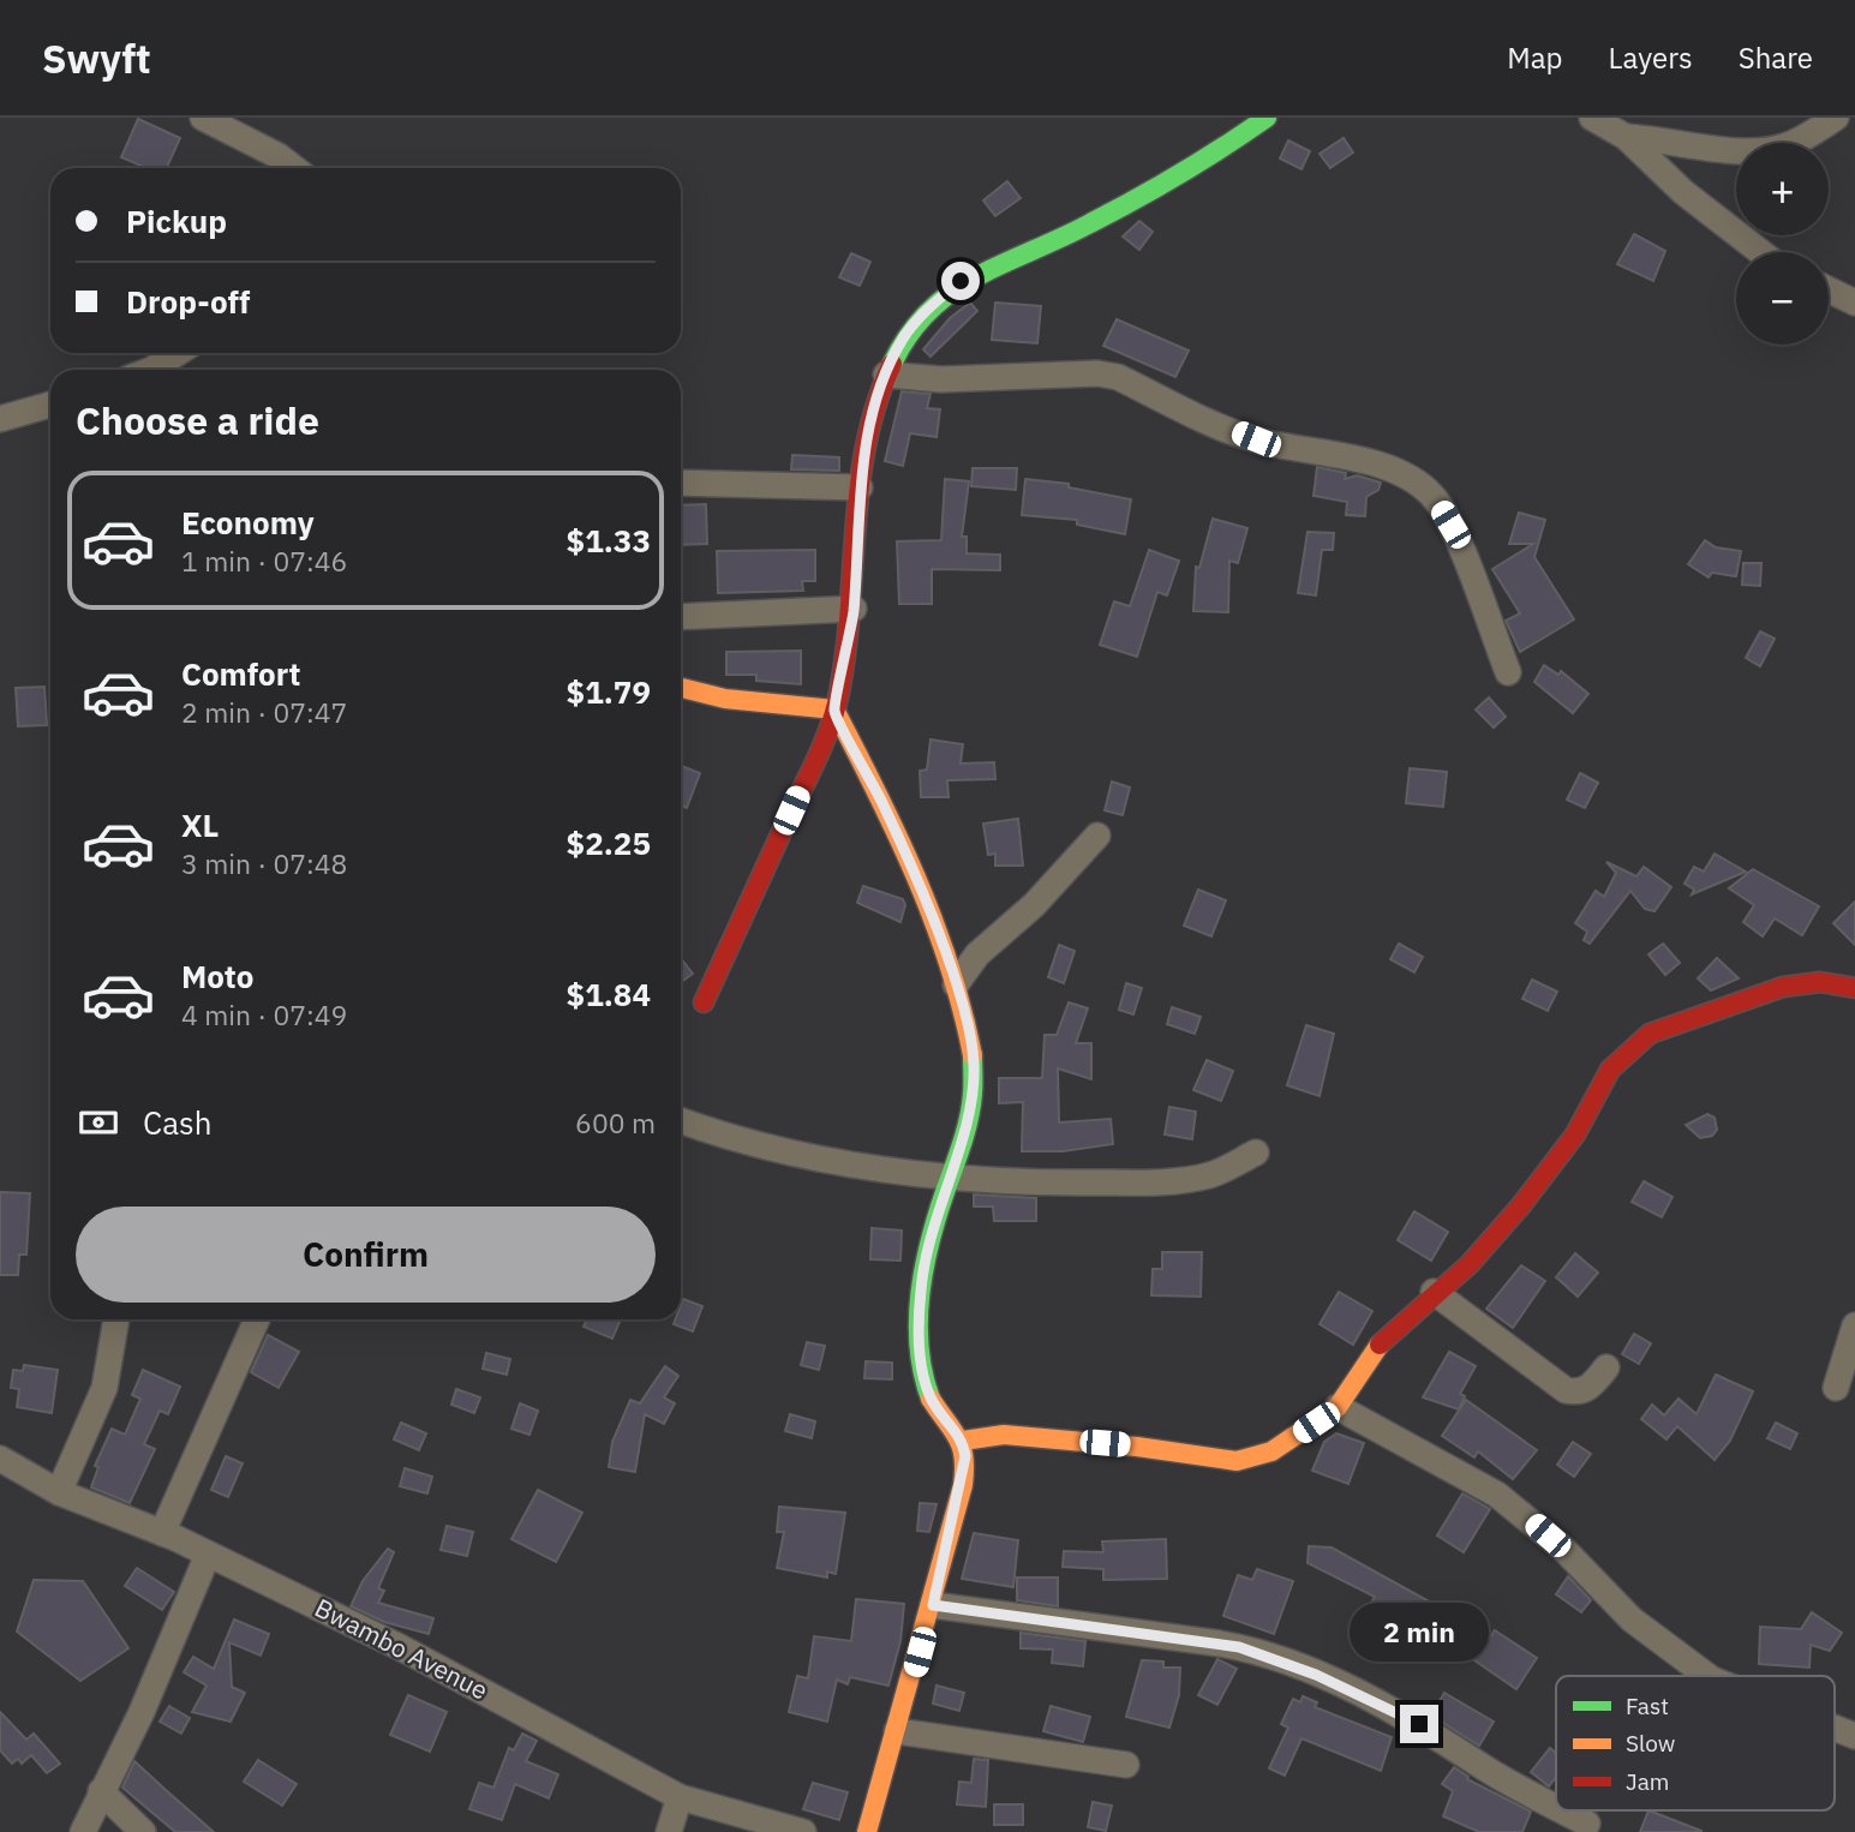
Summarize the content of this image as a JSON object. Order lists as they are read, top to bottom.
{
  "streets": {
    "street": ["Bwambo Avenue"]
  },
  "legend": ["Fast", "Slow", "Jam"],
  "page": {
    "header": "Swyft",
    "nav": ["Map", "Layers", "Share"],
    "map_buttons": ["+", "−"],
    "banner": ["Pickup", "Drop-off"],
    "heading": "Choose a ride",
    "list": [
      {
        "name": "Economy",
        "note": "1 min · 07:46",
        "value": "$1.33"
      },
      {
        "name": "Comfort",
        "note": "2 min · 07:47",
        "value": "$1.79"
      },
      {
        "name": "XL",
        "note": "3 min · 07:48",
        "value": "$2.25"
      },
      {
        "name": "Moto",
        "note": "4 min · 07:49",
        "value": "$1.84"
      }
    ],
    "pay": ["Cash", "600 m"],
    "buttons": "Confirm",
    "bubble": "2 min"
  }
}
